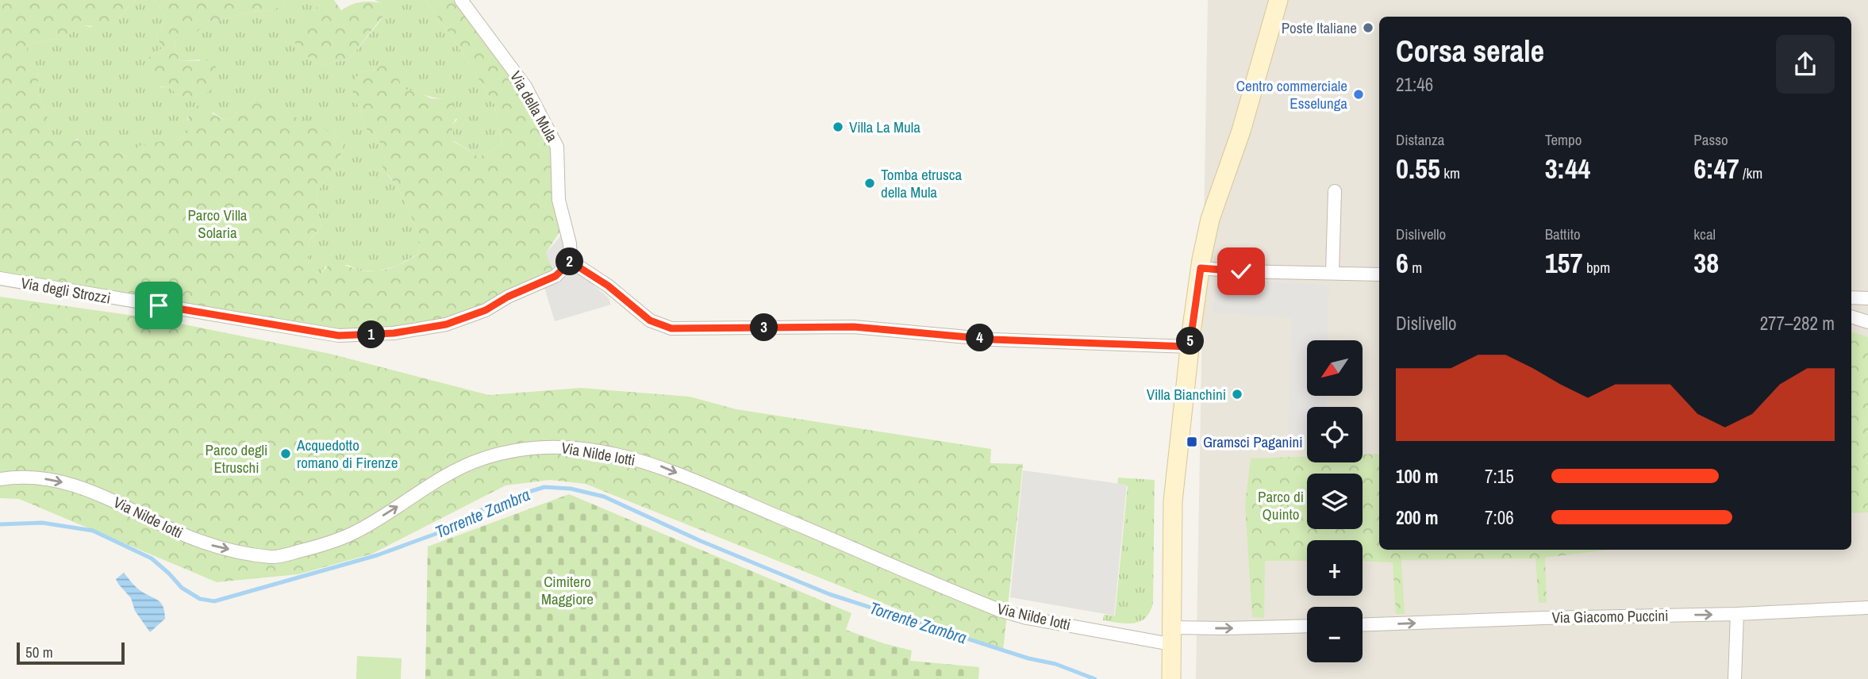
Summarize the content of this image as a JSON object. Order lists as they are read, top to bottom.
{
  "streets": {
    "street": [
      "Via della Mula",
      "Via degli Strozzi",
      "Via Nilde Iotti",
      "Via Giacomo Puccini"
    ]
  },
  "crossings": [
    ["Via della Mula", "Via degli Strozzi"]
  ],
  "one_way": ["Via Nilde Iotti", "Via Giacomo Puccini"],
  "water": ["Torrente Zambra"],
  "parks": [
    "Parco Villa Solaria",
    "Parco degli Etruschi",
    "Parco di Quinto",
    "Cimitero Maggiore"
  ],
  "places": {
    "other": [
      "Poste Italiane",
      "Centro commerciale Esselunga",
      "Villa La Mula",
      "Tomba etrusca della Mula",
      "Villa Bianchini",
      "Acquedotto romano di Firenze"
    ],
    "transit": ["Gramsci Paganini"]
  },
  "scale_bar": "50 m",
  "north": "bottom left",
  "page": {
    "heading": ["Corsa serale", "21:46"],
    "stats": [
      ["Distanza", "0.55 km"],
      ["Tempo", "3:44"],
      ["Passo", "6:47 /km"],
      ["Dislivello", "6 m"],
      ["Battito", "157 bpm"],
      ["kcal", "38"]
    ],
    "pins": [
      "2",
      "3",
      "1",
      "4",
      "5"
    ],
    "chart": ["Dislivello", "277–282 m"],
    "map_buttons": ["+", "−"],
    "list": [
      {
        "name": "100 m",
        "note": "7:15"
      },
      {
        "name": "200 m",
        "note": "7:06"
      }
    ],
    "scale": "50 m"
  }
}
